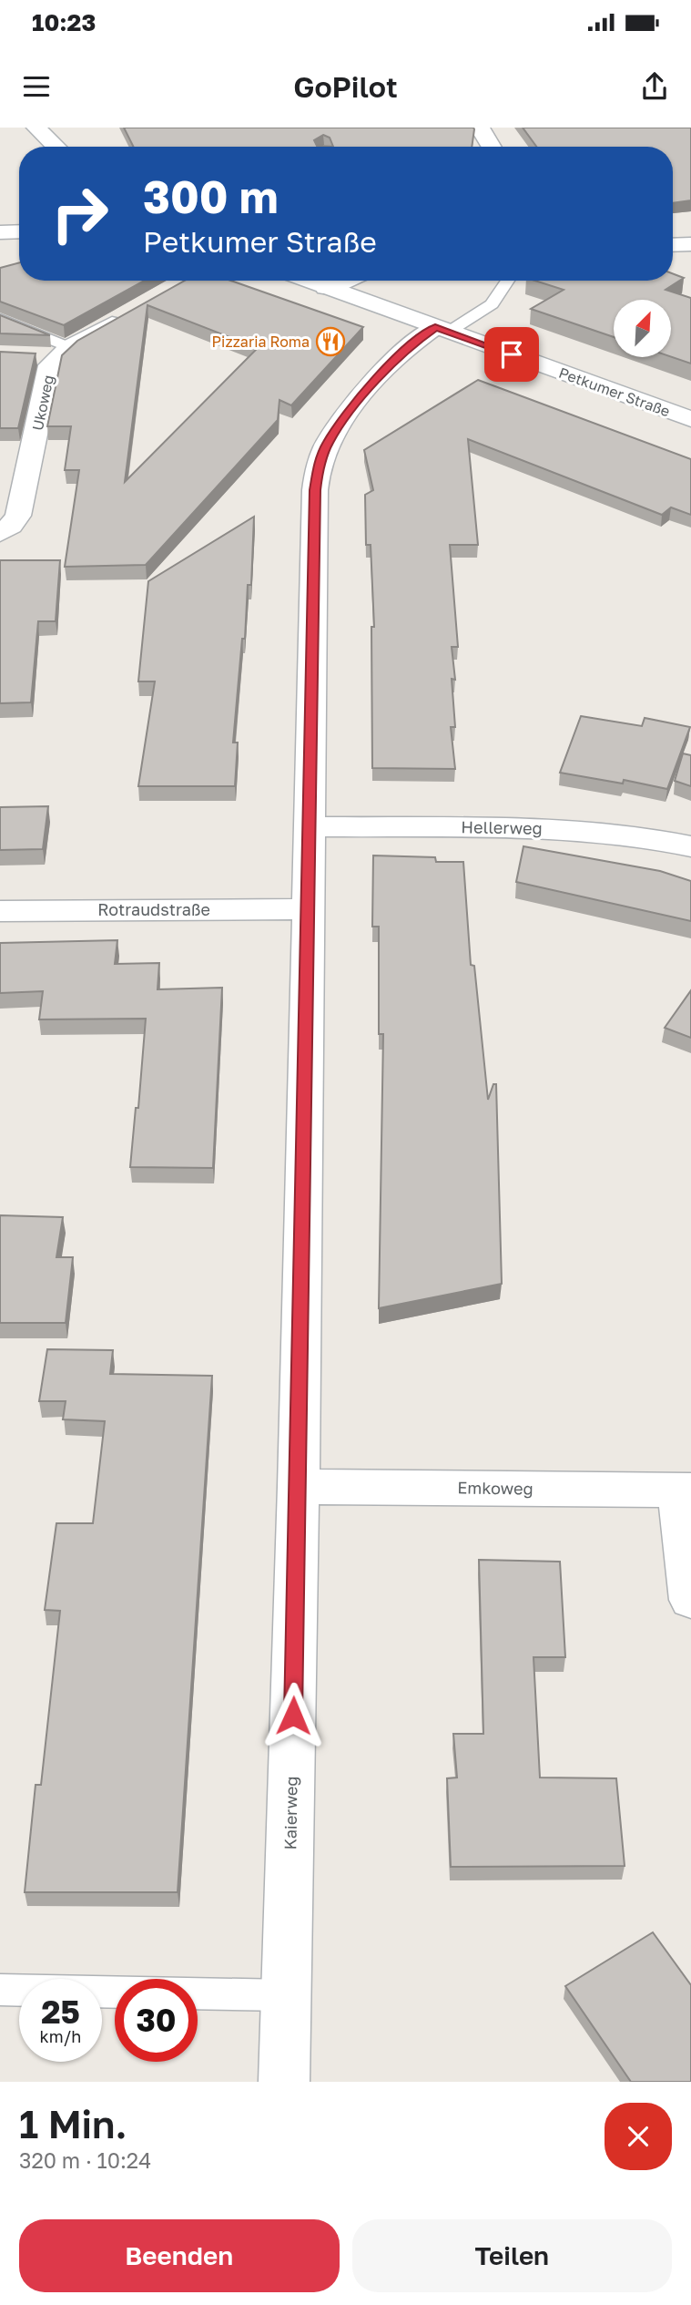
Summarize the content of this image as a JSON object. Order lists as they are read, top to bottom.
{
  "streets": {
    "street": [
      "Petkumer Straße",
      "Ukoweg",
      "Hellerweg",
      "Rotraudstraße",
      "Emkoweg",
      "Kaierweg"
    ]
  },
  "crossings": [
    ["Petkumer Straße", "Kaierweg"],
    ["Hellerweg", "Kaierweg"],
    ["Rotraudstraße", "Kaierweg"],
    ["Emkoweg", "Kaierweg"]
  ],
  "places": {
    "restaurant": ["Pizzaria Roma"]
  },
  "north": "top right",
  "page": {
    "status": "10:23",
    "header": "GoPilot",
    "turn": ["300 m", "Petkumer Straße"],
    "speed": "25 km/h",
    "limit": "30",
    "heading": ["1 Min.", "320 m · 10:24"],
    "buttons": ["Beenden", "Teilen"]
  }
}
